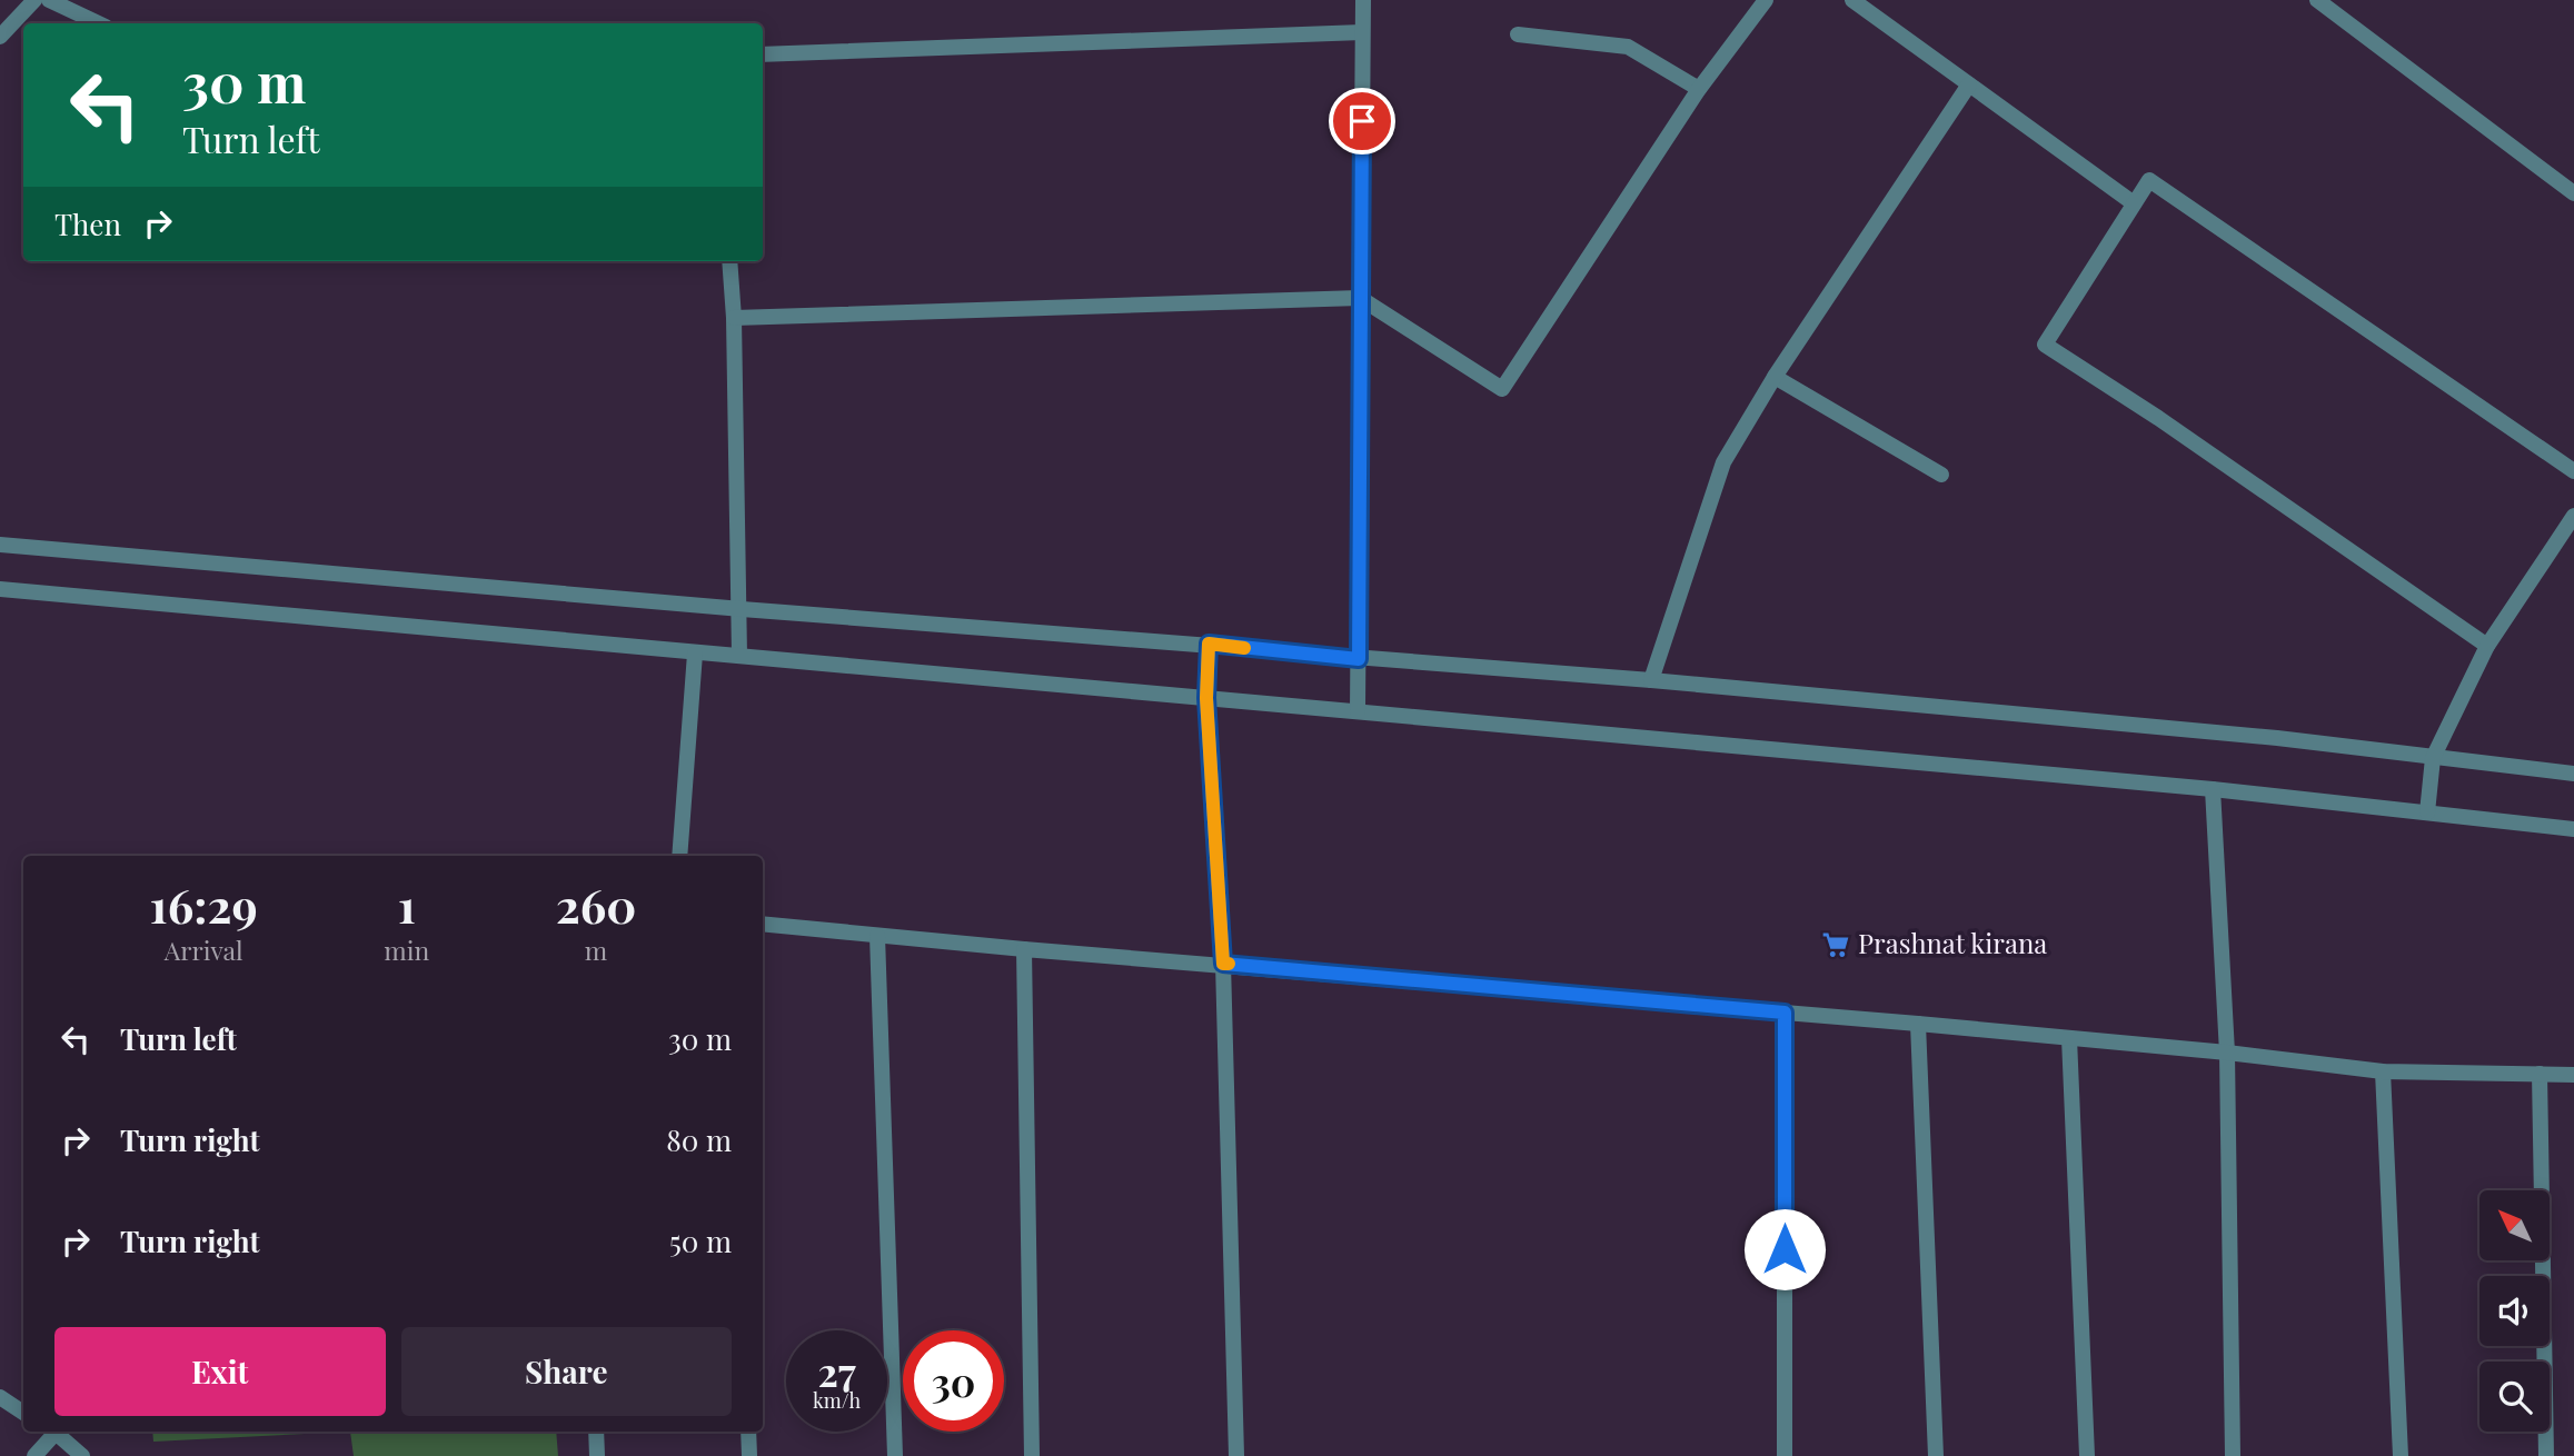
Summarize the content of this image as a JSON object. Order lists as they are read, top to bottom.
{
  "places": {
    "supermarket": ["Prashnat kirana"]
  },
  "north": "top left",
  "page": {
    "turn": ["30 m", "Turn left"],
    "then": "Then",
    "eta": [
      "16:29",
      "Arrival",
      "1",
      "min",
      "260",
      "m"
    ],
    "list": [
      {
        "name": "Turn left",
        "value": "30 m"
      },
      {
        "name": "Turn right",
        "value": "80 m"
      },
      {
        "name": "Turn right",
        "value": "50 m"
      }
    ],
    "buttons": ["Exit", "Share"],
    "speed": "27 km/h",
    "limit": "30"
  }
}
